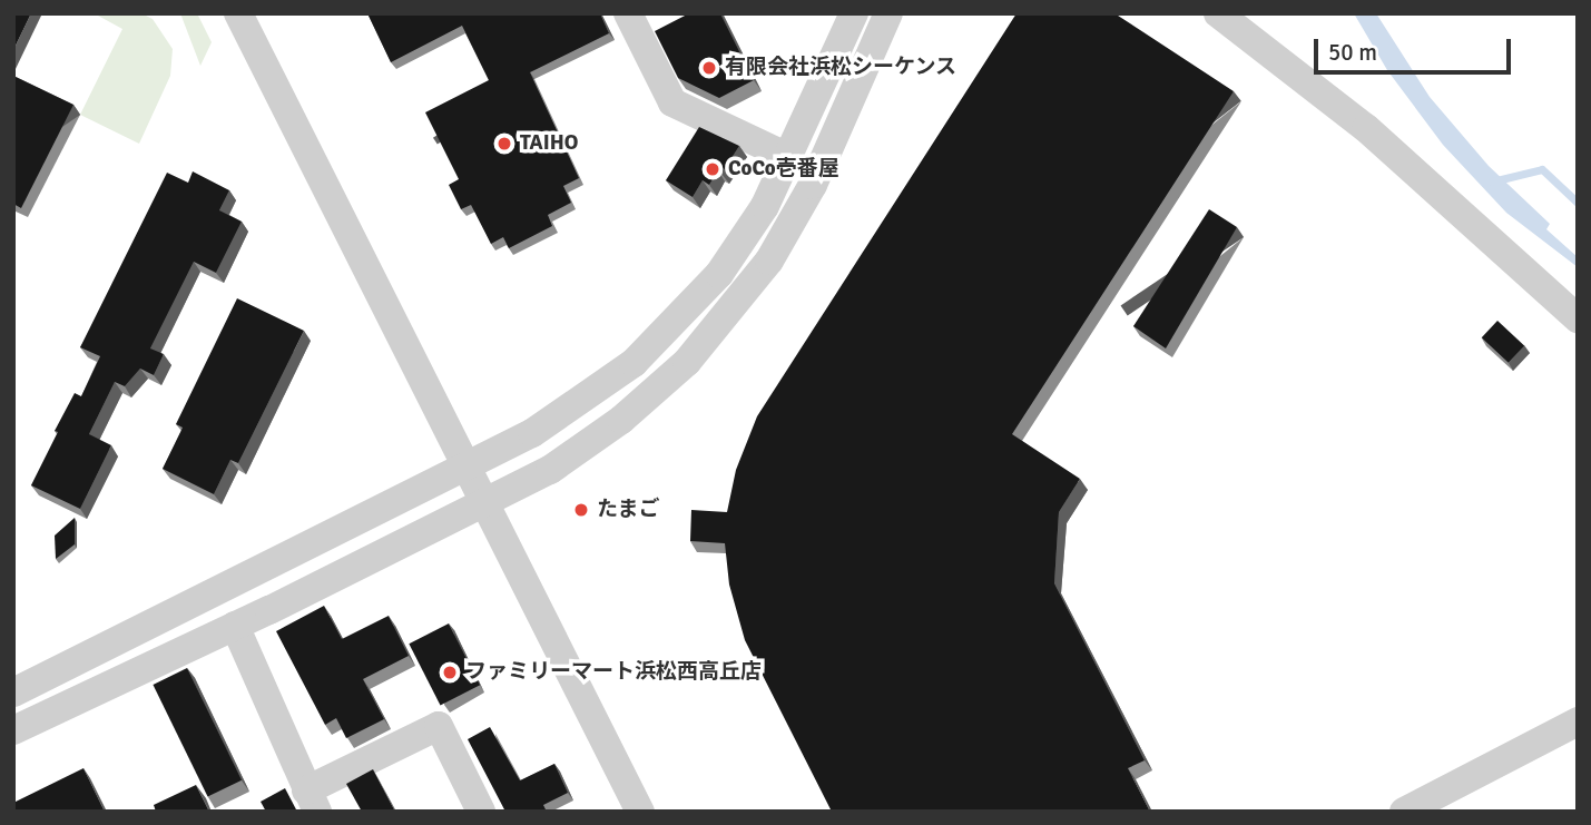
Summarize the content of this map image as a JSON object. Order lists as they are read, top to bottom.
{
  "places": [
    "有限会社浜松シーケンス",
    "TAIHO",
    "CoCo壱番屋",
    "たまご",
    "ファミリーマート浜松西高丘店"
  ],
  "scale_bar": "50 m"
}
